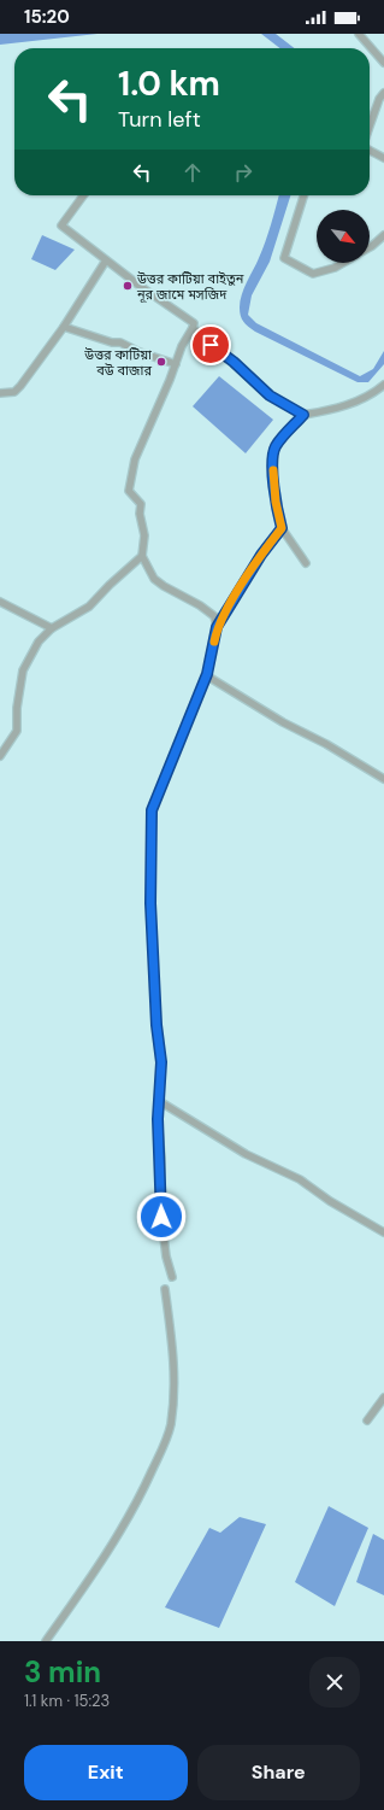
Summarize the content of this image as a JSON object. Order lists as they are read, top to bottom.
{
  "places": ["উত্তর কাটিয়া বাইতুন নূর জামে মসজিদ", "উত্তর কাটিয়া বউ বাজার"],
  "north": "bottom right",
  "page": {
    "status": "15:20",
    "turn": ["1.0 km", "Turn left"],
    "heading": ["3 min", "1.1 km · 15:23"],
    "buttons": ["Exit", "Share"]
  }
}
